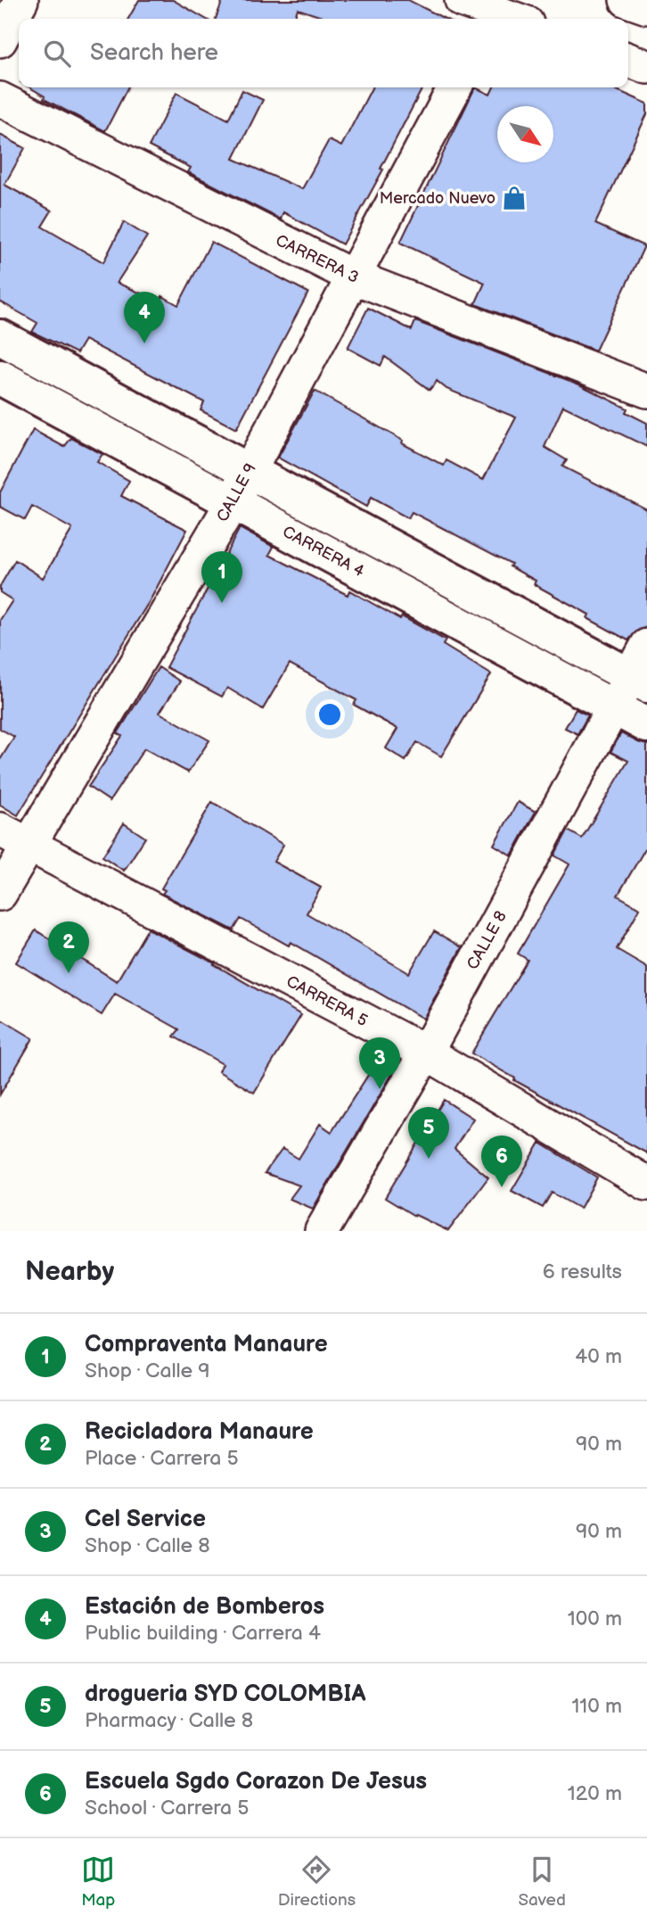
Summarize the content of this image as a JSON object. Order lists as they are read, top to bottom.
{
  "streets": {
    "street": [
      "CARRERA 3",
      "CALLE 9",
      "CARRERA 4",
      "CALLE 8",
      "CARRERA 5"
    ]
  },
  "crossings": [
    ["CARRERA 3", "CALLE 9"],
    ["CALLE 9", "CARRERA 4"],
    ["CALLE 9", "CARRERA 5"],
    ["CARRERA 4", "CALLE 8"],
    ["CALLE 8", "CARRERA 5"]
  ],
  "places": {
    "shop": ["Mercado Nuevo"]
  },
  "north": "bottom right",
  "page": {
    "search": "Search here",
    "pins": [
      "4",
      "1",
      "2",
      "3",
      "5",
      "6"
    ],
    "heading": ["Nearby", "6 results"],
    "list": [
      {
        "mark": "1",
        "name": "Compraventa Manaure",
        "note": "Shop · Calle 9",
        "value": "40 m"
      },
      {
        "mark": "2",
        "name": "Recicladora Manaure",
        "note": "Place · Carrera 5",
        "value": "90 m"
      },
      {
        "mark": "3",
        "name": "Cel Service",
        "note": "Shop · Calle 8",
        "value": "90 m"
      },
      {
        "mark": "4",
        "name": "Estación de Bomberos",
        "note": "Public building · Carrera 4",
        "value": "100 m"
      },
      {
        "mark": "5",
        "name": "drogueria SYD COLOMBIA",
        "note": "Pharmacy · Calle 8",
        "value": "110 m"
      },
      {
        "mark": "6",
        "name": "Escuela Sgdo Corazon De Jesus",
        "note": "School · Carrera 5",
        "value": "120 m"
      }
    ],
    "nav": ["Map", "Directions", "Saved"]
  }
}
